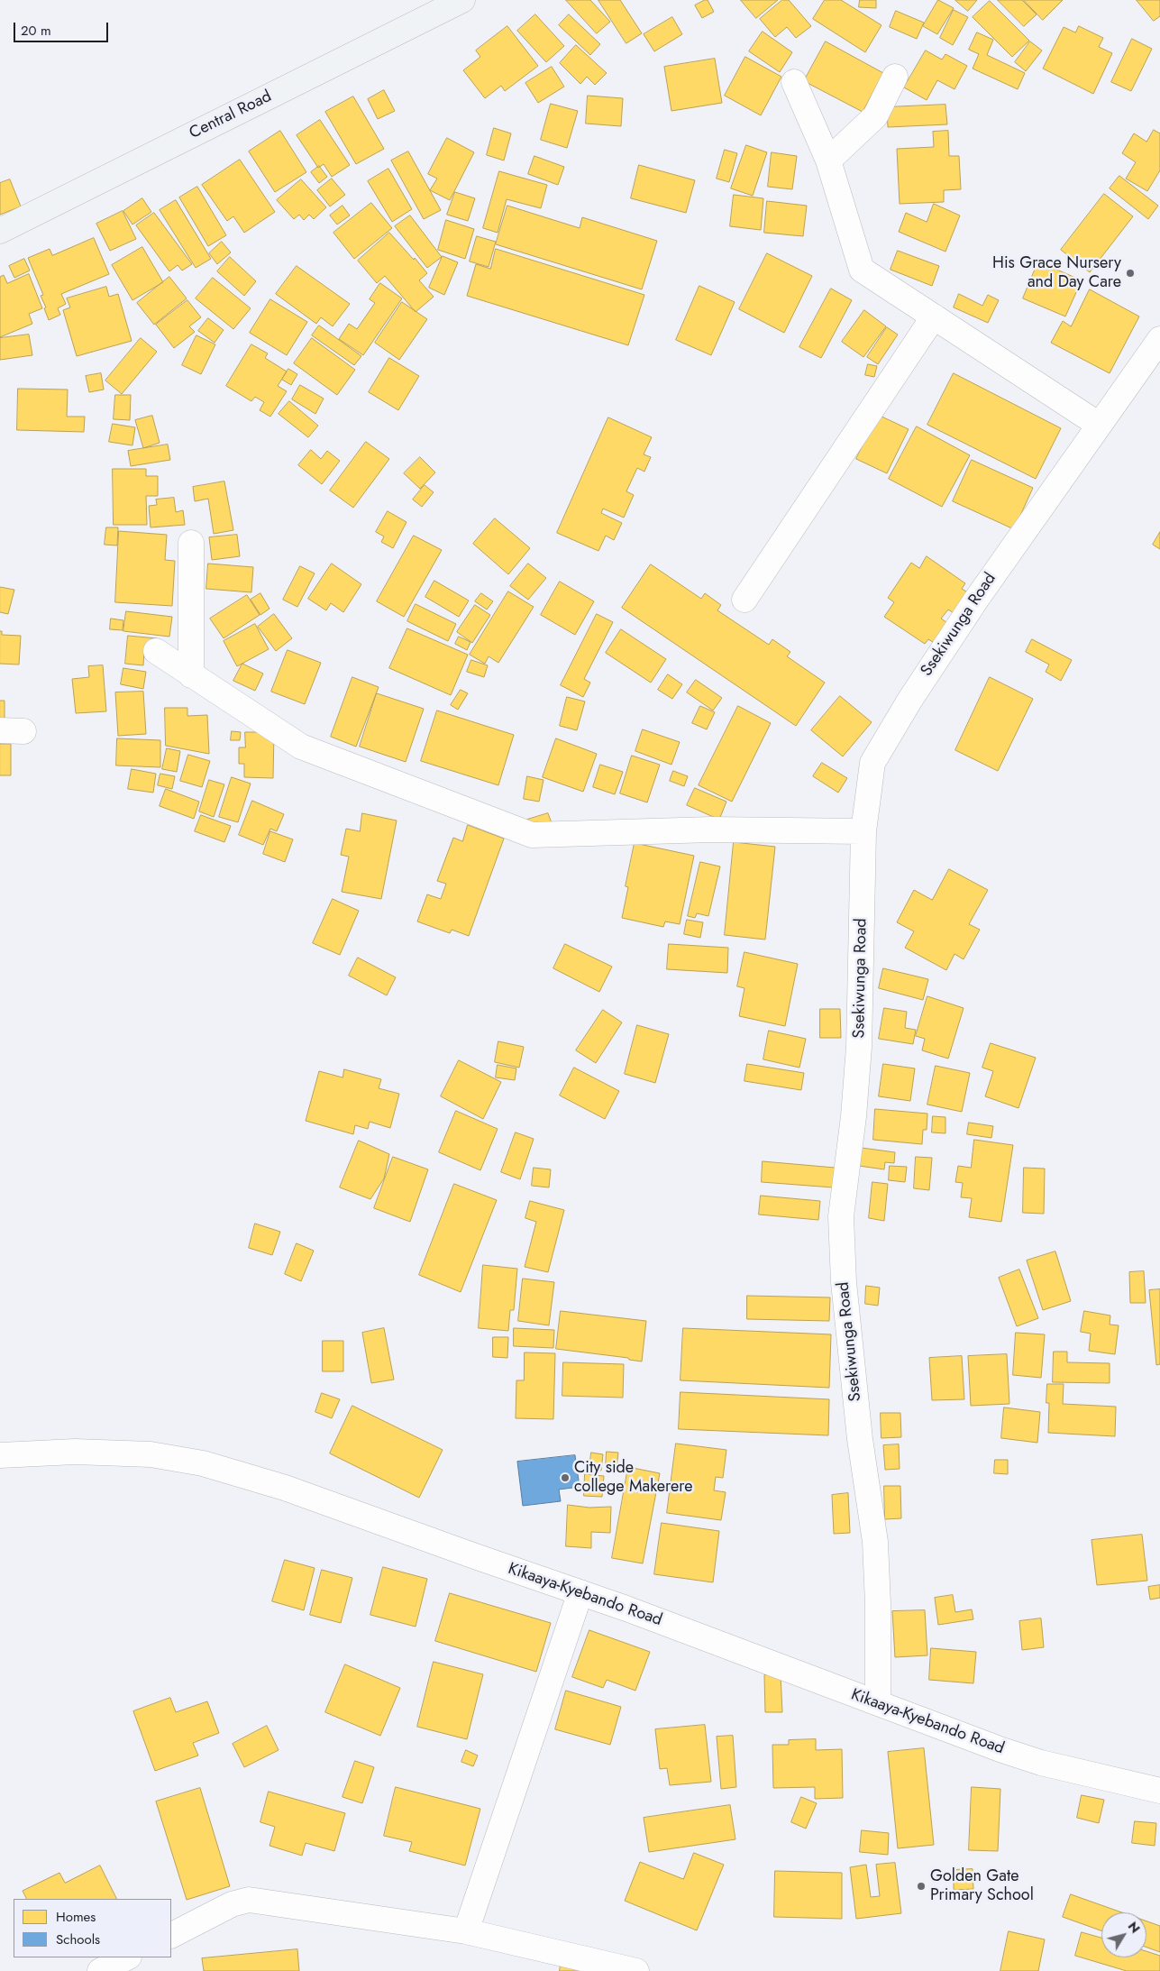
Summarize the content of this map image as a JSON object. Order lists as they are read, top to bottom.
{
  "streets": {
    "street": ["Central Road", "Ssekiwunga Road", "Kikaaya-Kyebando Road"]
  },
  "crossings": [
    ["Ssekiwunga Road", "Kikaaya-Kyebando Road"]
  ],
  "places": ["His Grace Nursery and Day Care", "City side college Makerere", "Golden Gate Primary School"],
  "legend": ["Homes", "Schools"],
  "scale_bar": "20 m",
  "north": "top right"
}
